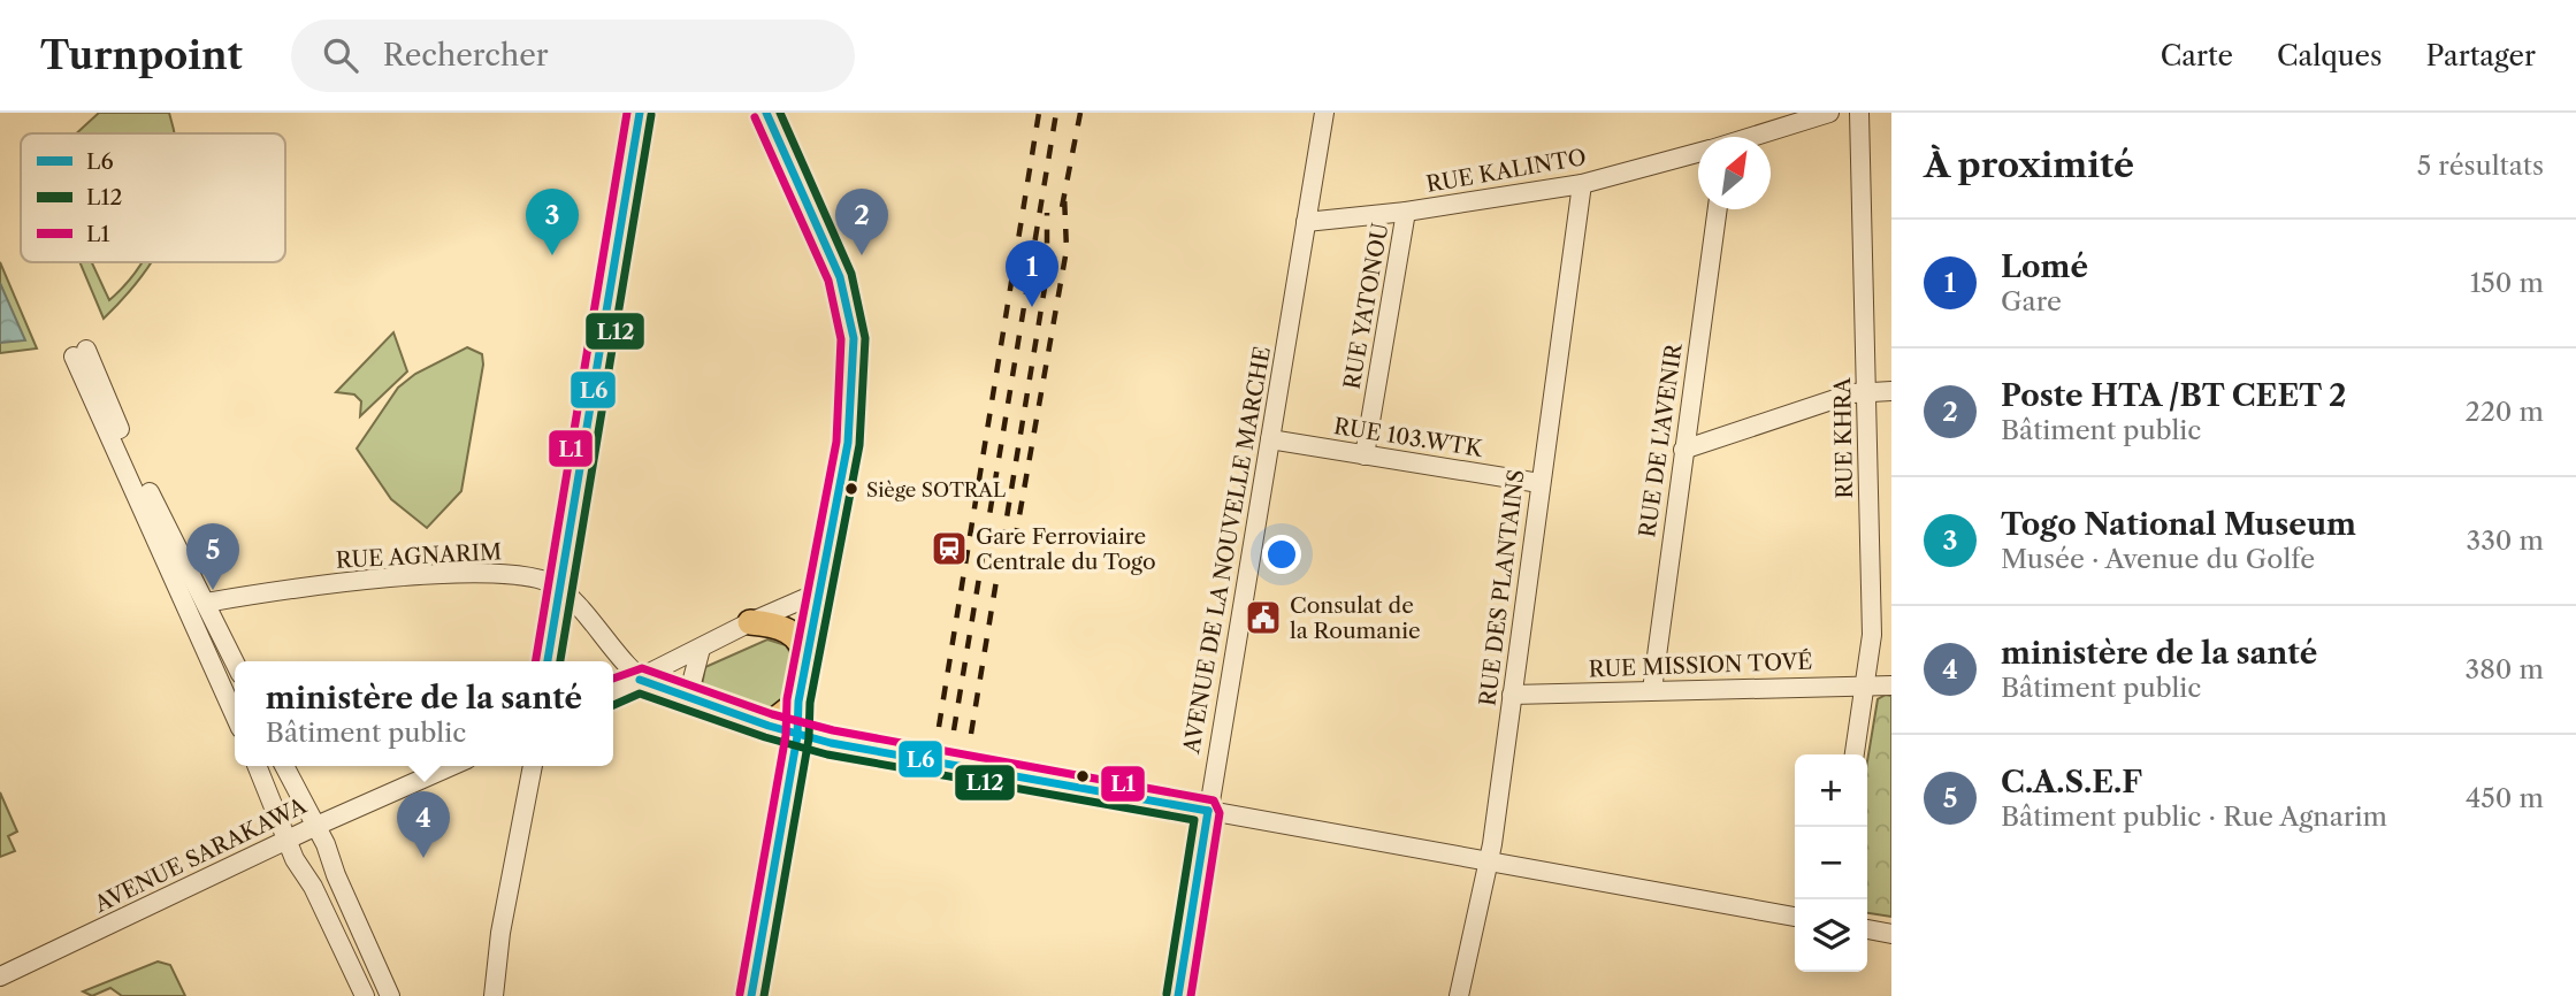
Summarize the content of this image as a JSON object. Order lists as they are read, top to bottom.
{
  "streets": {
    "street": [
      "RUE KALINTO",
      "RUE YATONOU",
      "RUE 103.WTK",
      "RUE KHRA",
      "RUE DE L'AVENIR",
      "AVENUE DE LA NOUVELLE MARCHE",
      "RUE AGNARIM",
      "RUE DES PLANTAINS",
      "RUE MISSION TOVÉ",
      "AVENUE SARAKAWA"
    ]
  },
  "crossings": [
    ["RUE KALINTO", "RUE YATONOU"],
    ["RUE KALINTO", "AVENUE DE LA NOUVELLE MARCHE"],
    ["RUE KALINTO", "RUE DES PLANTAINS"],
    ["RUE YATONOU", "RUE 103.WTK"],
    ["RUE 103.WTK", "AVENUE DE LA NOUVELLE MARCHE"],
    ["RUE 103.WTK", "RUE DES PLANTAINS"],
    ["RUE KHRA", "RUE MISSION TOVÉ"],
    ["RUE DE L'AVENIR", "RUE MISSION TOVÉ"],
    ["RUE DES PLANTAINS", "RUE MISSION TOVÉ"]
  ],
  "places": {
    "other": ["Siège SOTRAL"],
    "station": ["Gare Ferroviaire Centrale du Togo"],
    "public building": ["Consulat de la Roumanie"]
  },
  "lines": ["transit line L6", "transit line L12", "transit line L1"],
  "legend": ["L6", "L12", "L1"],
  "north": "top right",
  "page": {
    "header": "Turnpoint",
    "search": "Rechercher",
    "nav": ["Carte", "Calques", "Partager"],
    "heading": ["À proximité", "5 résultats"],
    "pins": [
      "2",
      "3",
      "1",
      "5",
      "4"
    ],
    "list": [
      {
        "mark": "1",
        "name": "Lomé",
        "note": "Gare",
        "value": "150 m"
      },
      {
        "mark": "2",
        "name": "Poste HTA /BT CEET 2",
        "note": "Bâtiment public",
        "value": "220 m"
      },
      {
        "mark": "3",
        "name": "Togo National Museum",
        "note": "Musée · Avenue du Golfe",
        "value": "330 m"
      },
      {
        "mark": "4",
        "name": "ministère de la santé",
        "note": "Bâtiment public",
        "value": "380 m"
      },
      {
        "mark": "5",
        "name": "C.A.S.E.F",
        "note": "Bâtiment public · Rue Agnarim",
        "value": "450 m"
      }
    ],
    "popup": ["ministère de la santé", "Bâtiment public"],
    "map_buttons": ["+", "−"]
  }
}
